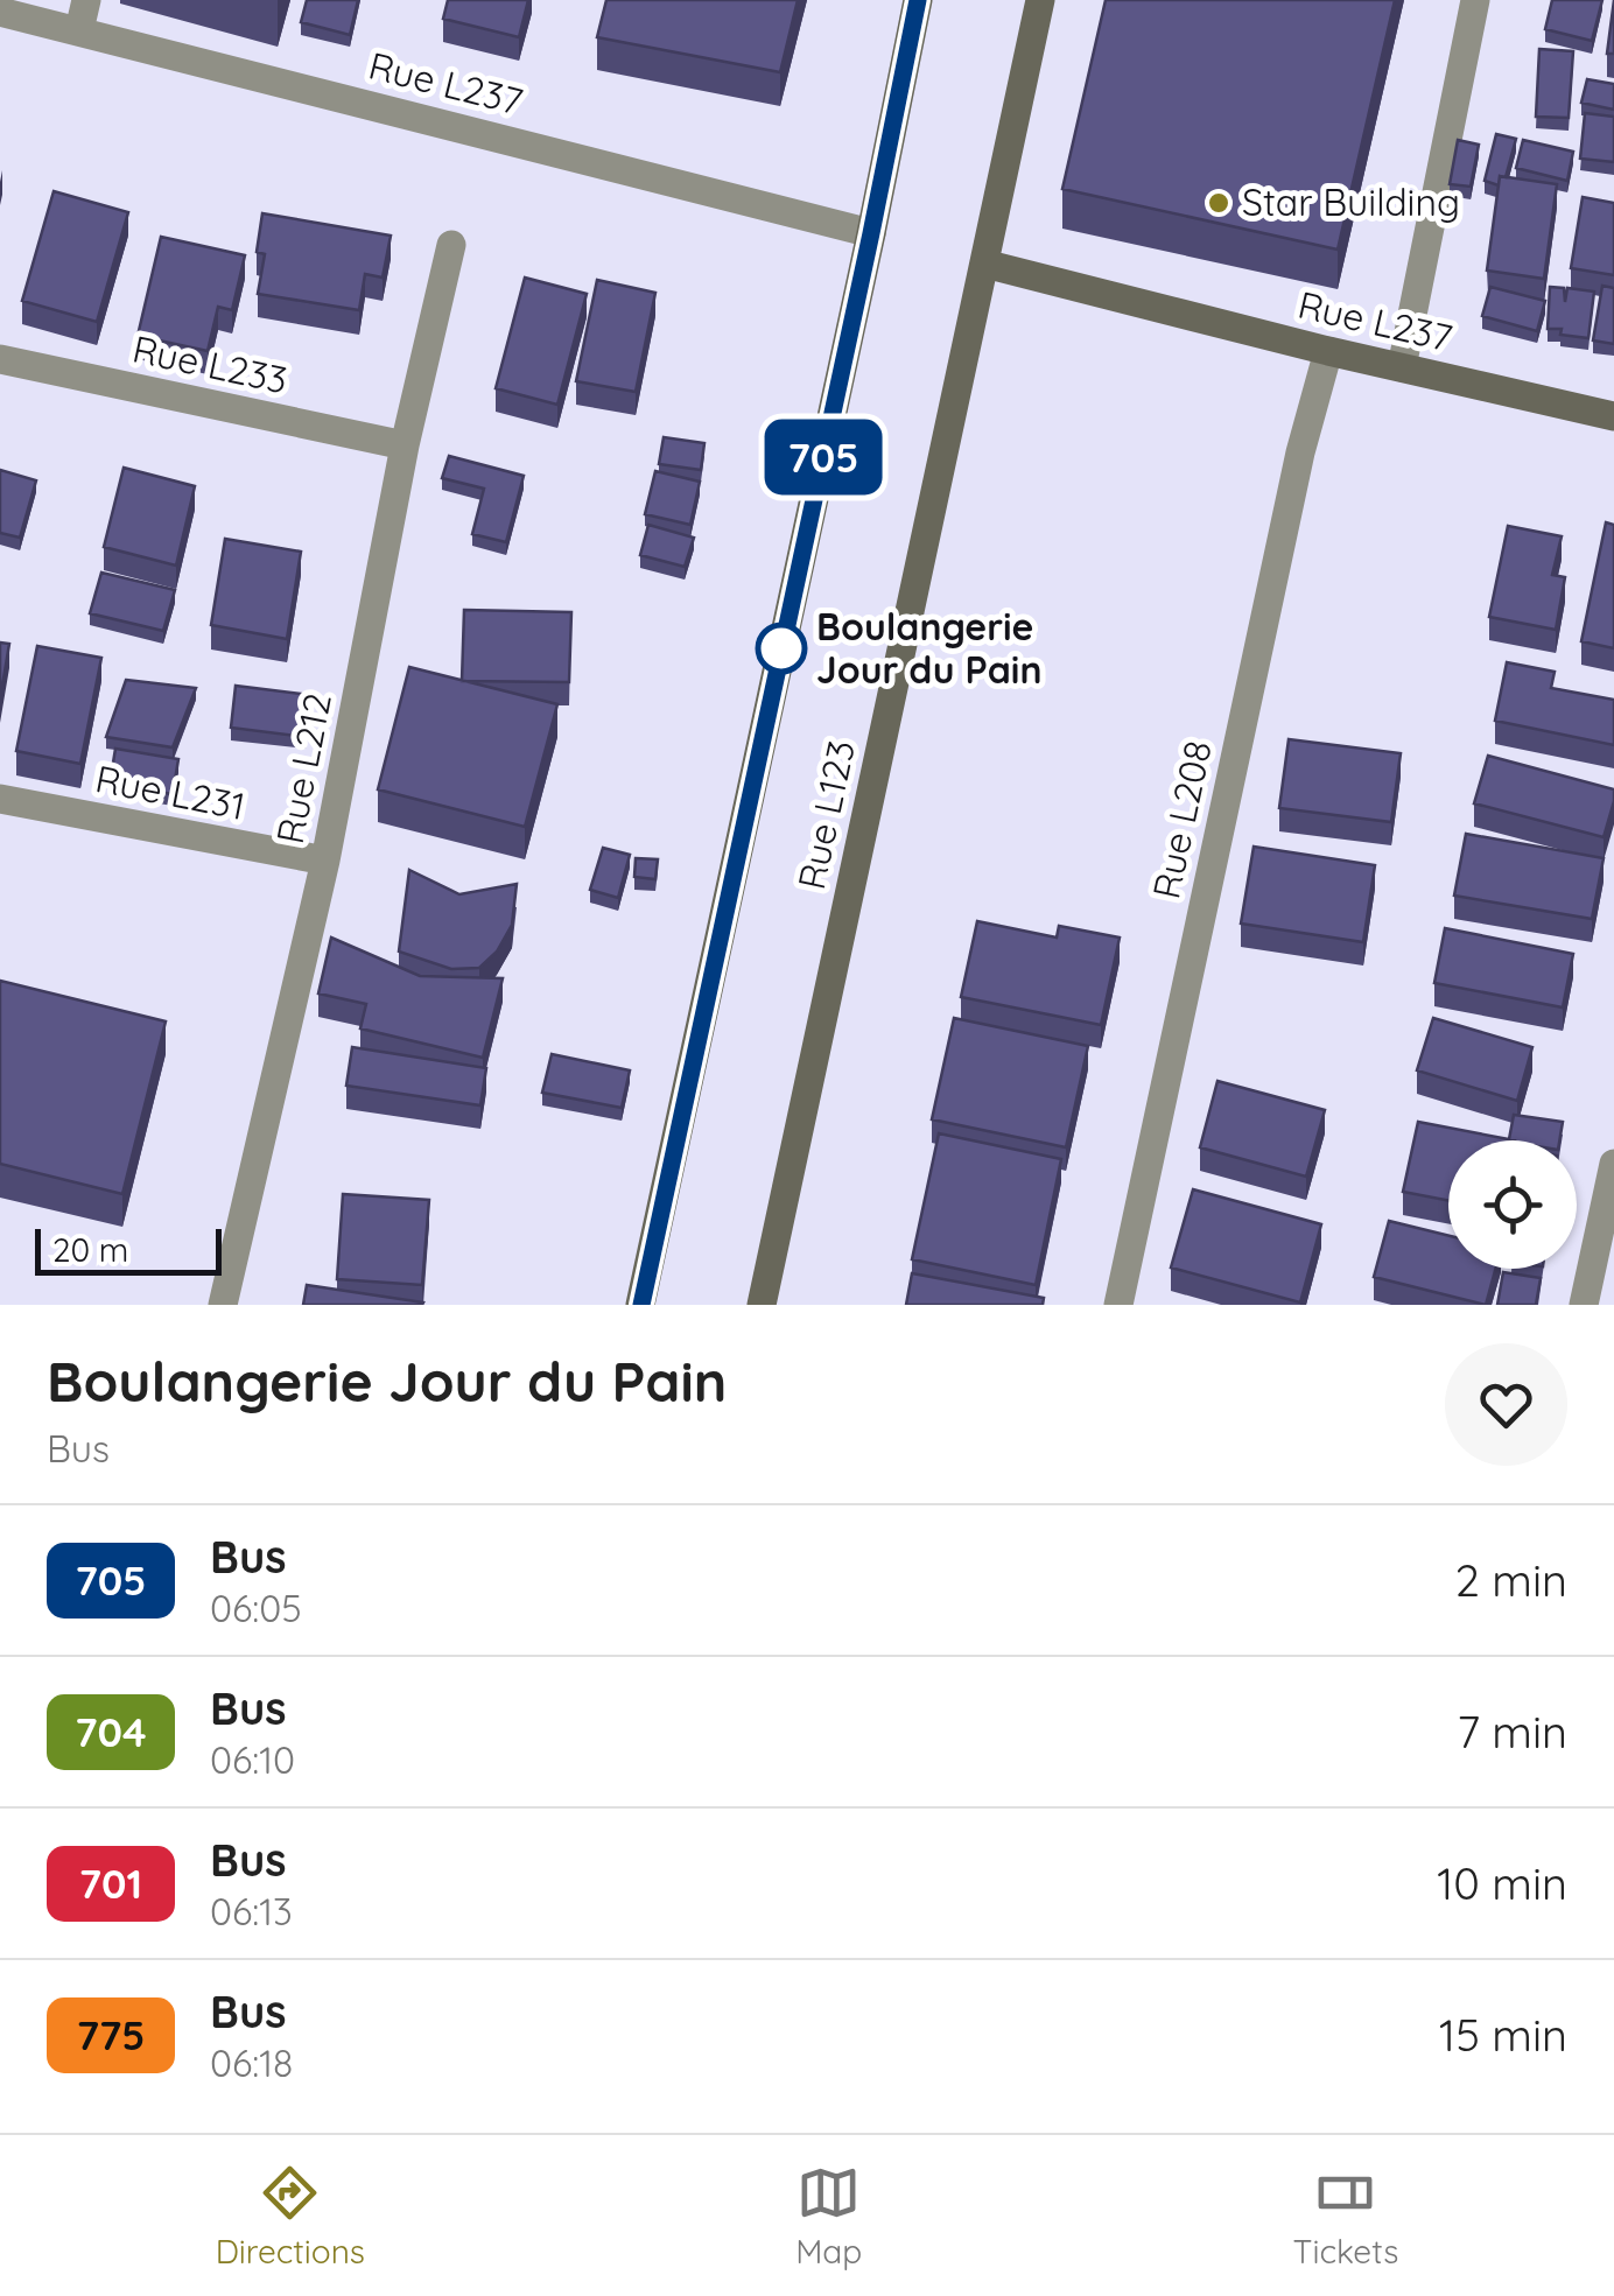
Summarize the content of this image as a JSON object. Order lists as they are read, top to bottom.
{
  "streets": {
    "main road": ["Rue L237", "Rue L123"],
    "street": [
      "Rue L233",
      "Rue L212",
      "Rue L231",
      "Rue L208"
    ]
  },
  "crossings": [
    ["Rue L237", "Rue L123"],
    ["Rue L237", "Rue L208"],
    ["Rue L233", "Rue L212"],
    ["Rue L212", "Rue L231"]
  ],
  "places": ["Star Building", "Boulangerie Jour du Pain"],
  "lines": ["bus line 705"],
  "scale_bar": "20 m",
  "page": {
    "on_map": "705",
    "scale": "20 m",
    "heading": ["Boulangerie Jour du Pain", "Bus"],
    "list": [
      {
        "mark": "705",
        "name": "Bus",
        "note": "06:05",
        "value": "2 min"
      },
      {
        "mark": "704",
        "name": "Bus",
        "note": "06:10",
        "value": "7 min"
      },
      {
        "mark": "701",
        "name": "Bus",
        "note": "06:13",
        "value": "10 min"
      },
      {
        "mark": "775",
        "name": "Bus",
        "note": "06:18",
        "value": "15 min"
      }
    ],
    "tabs": ["Directions", "Map", "Tickets"]
  }
}
